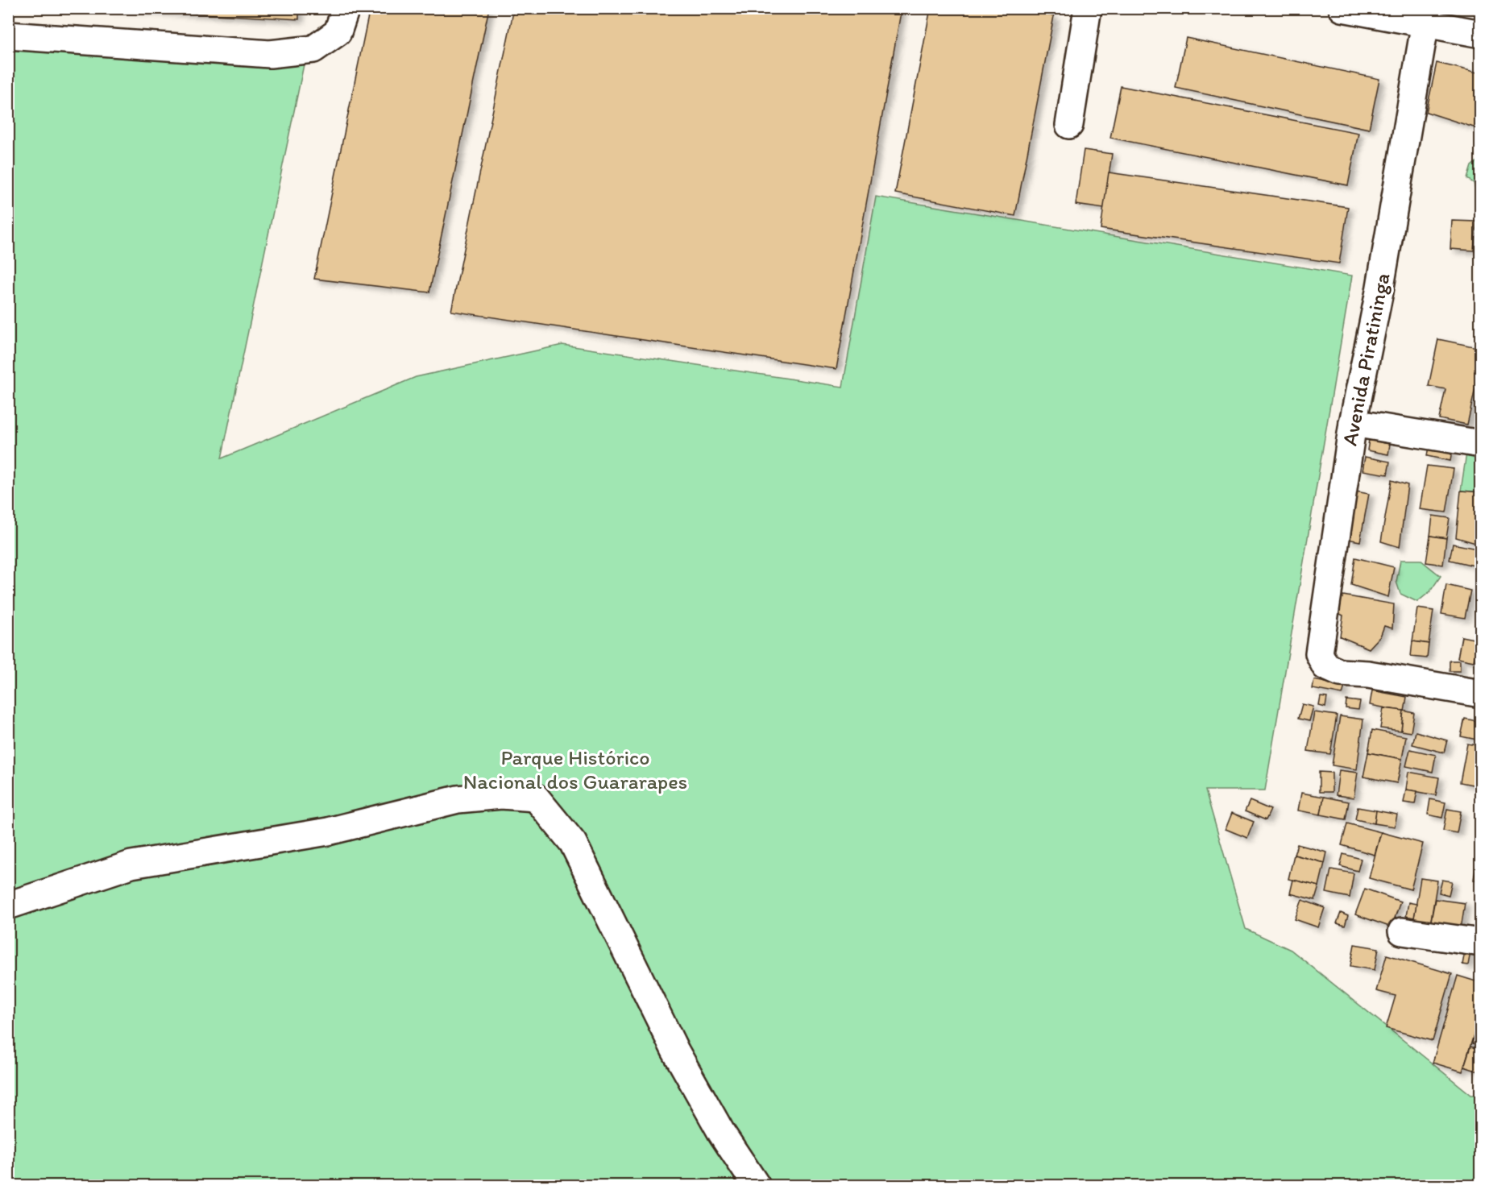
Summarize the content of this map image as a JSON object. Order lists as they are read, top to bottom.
{
  "streets": {
    "street": ["Avenida Piratininga"]
  },
  "parks": ["Parque Histórico Nacional dos Guararapes"]
}
